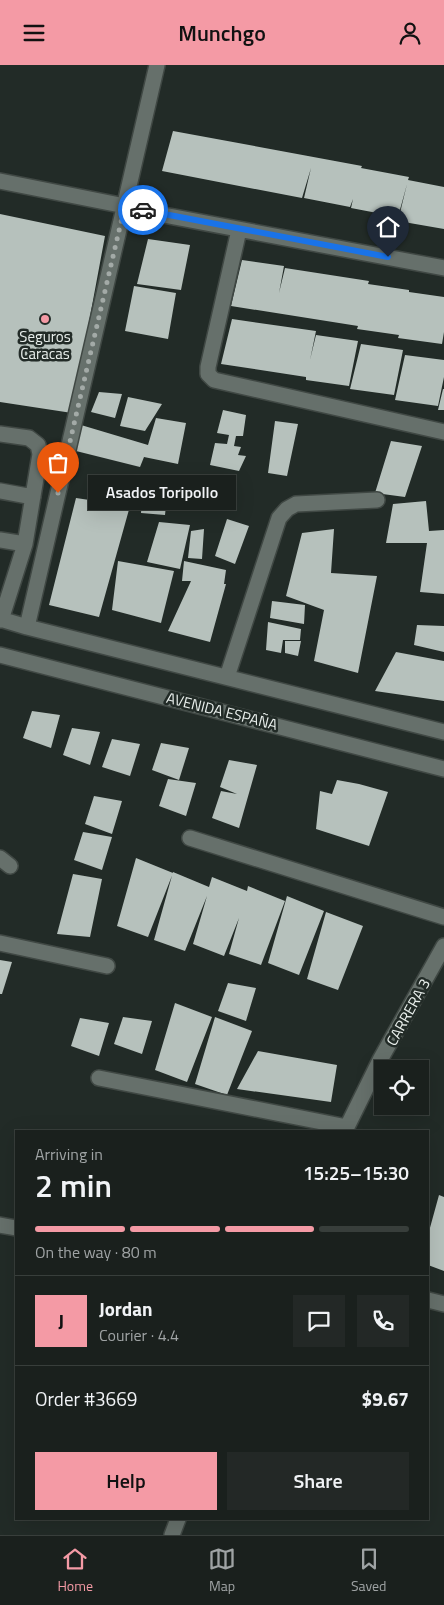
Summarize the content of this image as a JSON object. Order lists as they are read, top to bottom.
{
  "streets": {
    "street": ["AVENIDA ESPAÑA", "CARRERA 3"]
  },
  "places": ["Seguros Caracas", "Asados Toripollo"],
  "page": {
    "header": "Munchgo",
    "bubble": "Asados Toripollo",
    "heading": ["2 min", "Arriving in", "15:25–15:30"],
    "panel": [
      "Jordan",
      "Courier · 4.4",
      "Order #3669",
      "$9.67"
    ],
    "bar": "On the way · 80 m",
    "round": "J",
    "buttons": ["Help", "Share"],
    "tabs": ["Home", "Map", "Saved"]
  }
}
